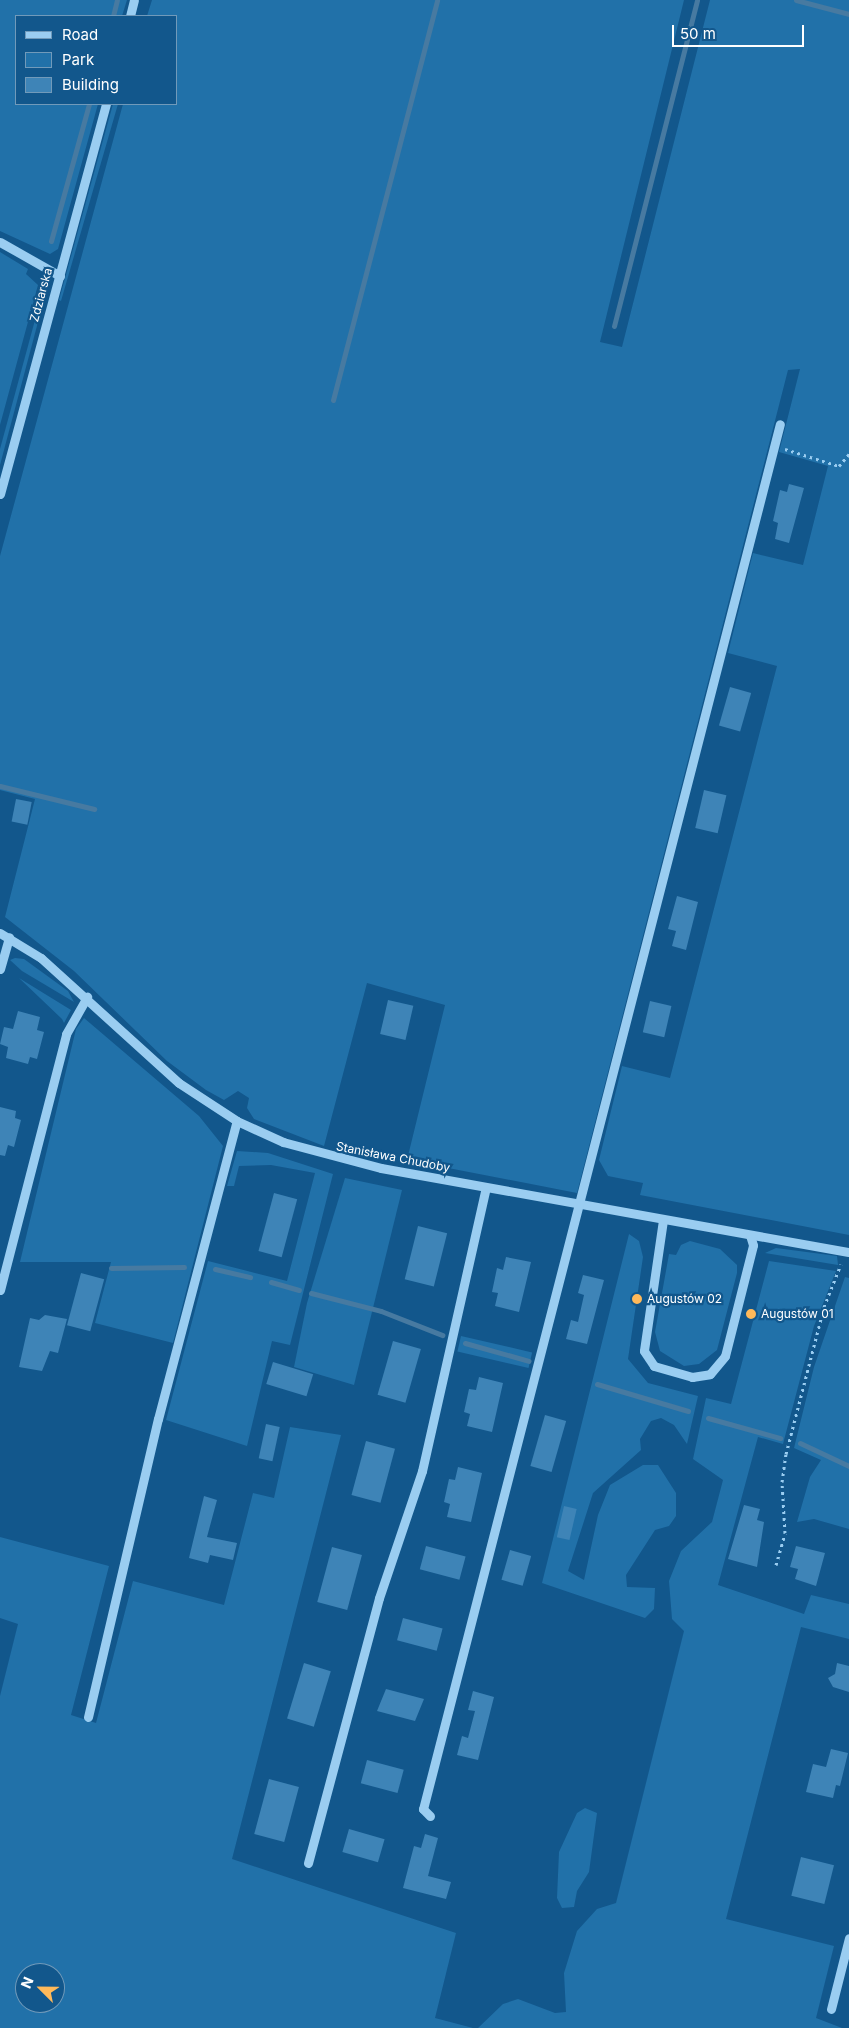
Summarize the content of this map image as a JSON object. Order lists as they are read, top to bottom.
{
  "streets": {
    "street": ["Zdziarska", "Stanisława Chudoby"]
  },
  "places": ["Augustów 02", "Augustów 01"],
  "legend": ["Road", "Park", "Building"],
  "scale_bar": "50 m",
  "north": "top left"
}
